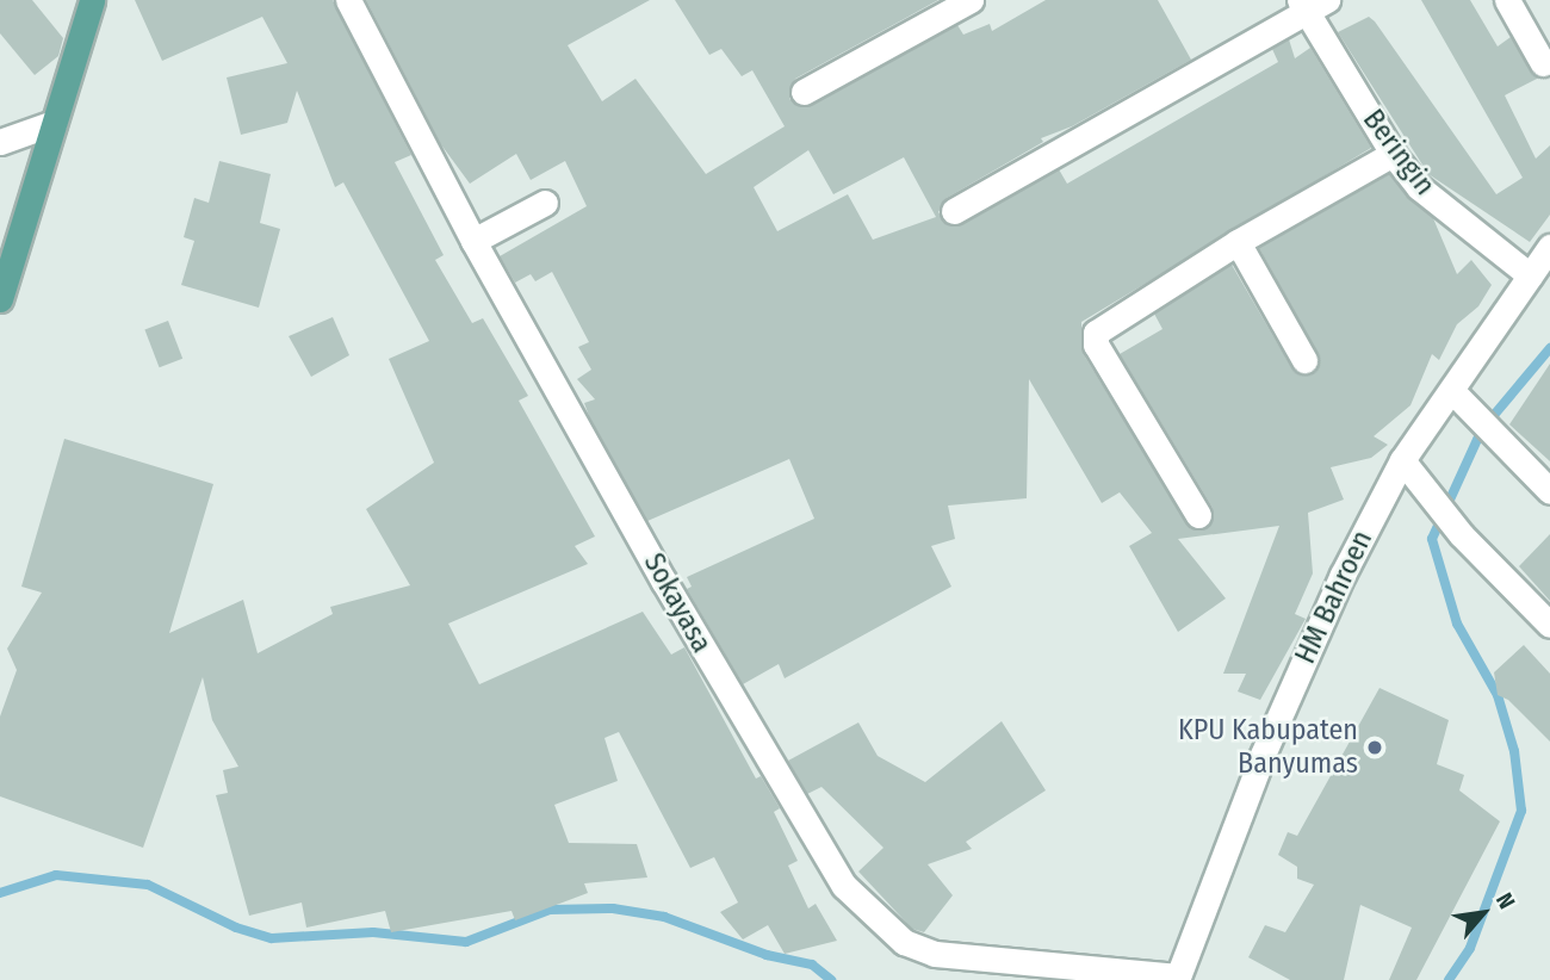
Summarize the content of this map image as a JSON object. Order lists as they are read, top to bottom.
{
  "streets": {
    "street": ["Beringin", "HM Bahroen", "Sokayasa"]
  },
  "crossings": [
    ["Beringin", "HM Bahroen"],
    ["HM Bahroen", "Sokayasa"]
  ],
  "places": ["KPU Kabupaten Banyumas"],
  "north": "top right"
}
